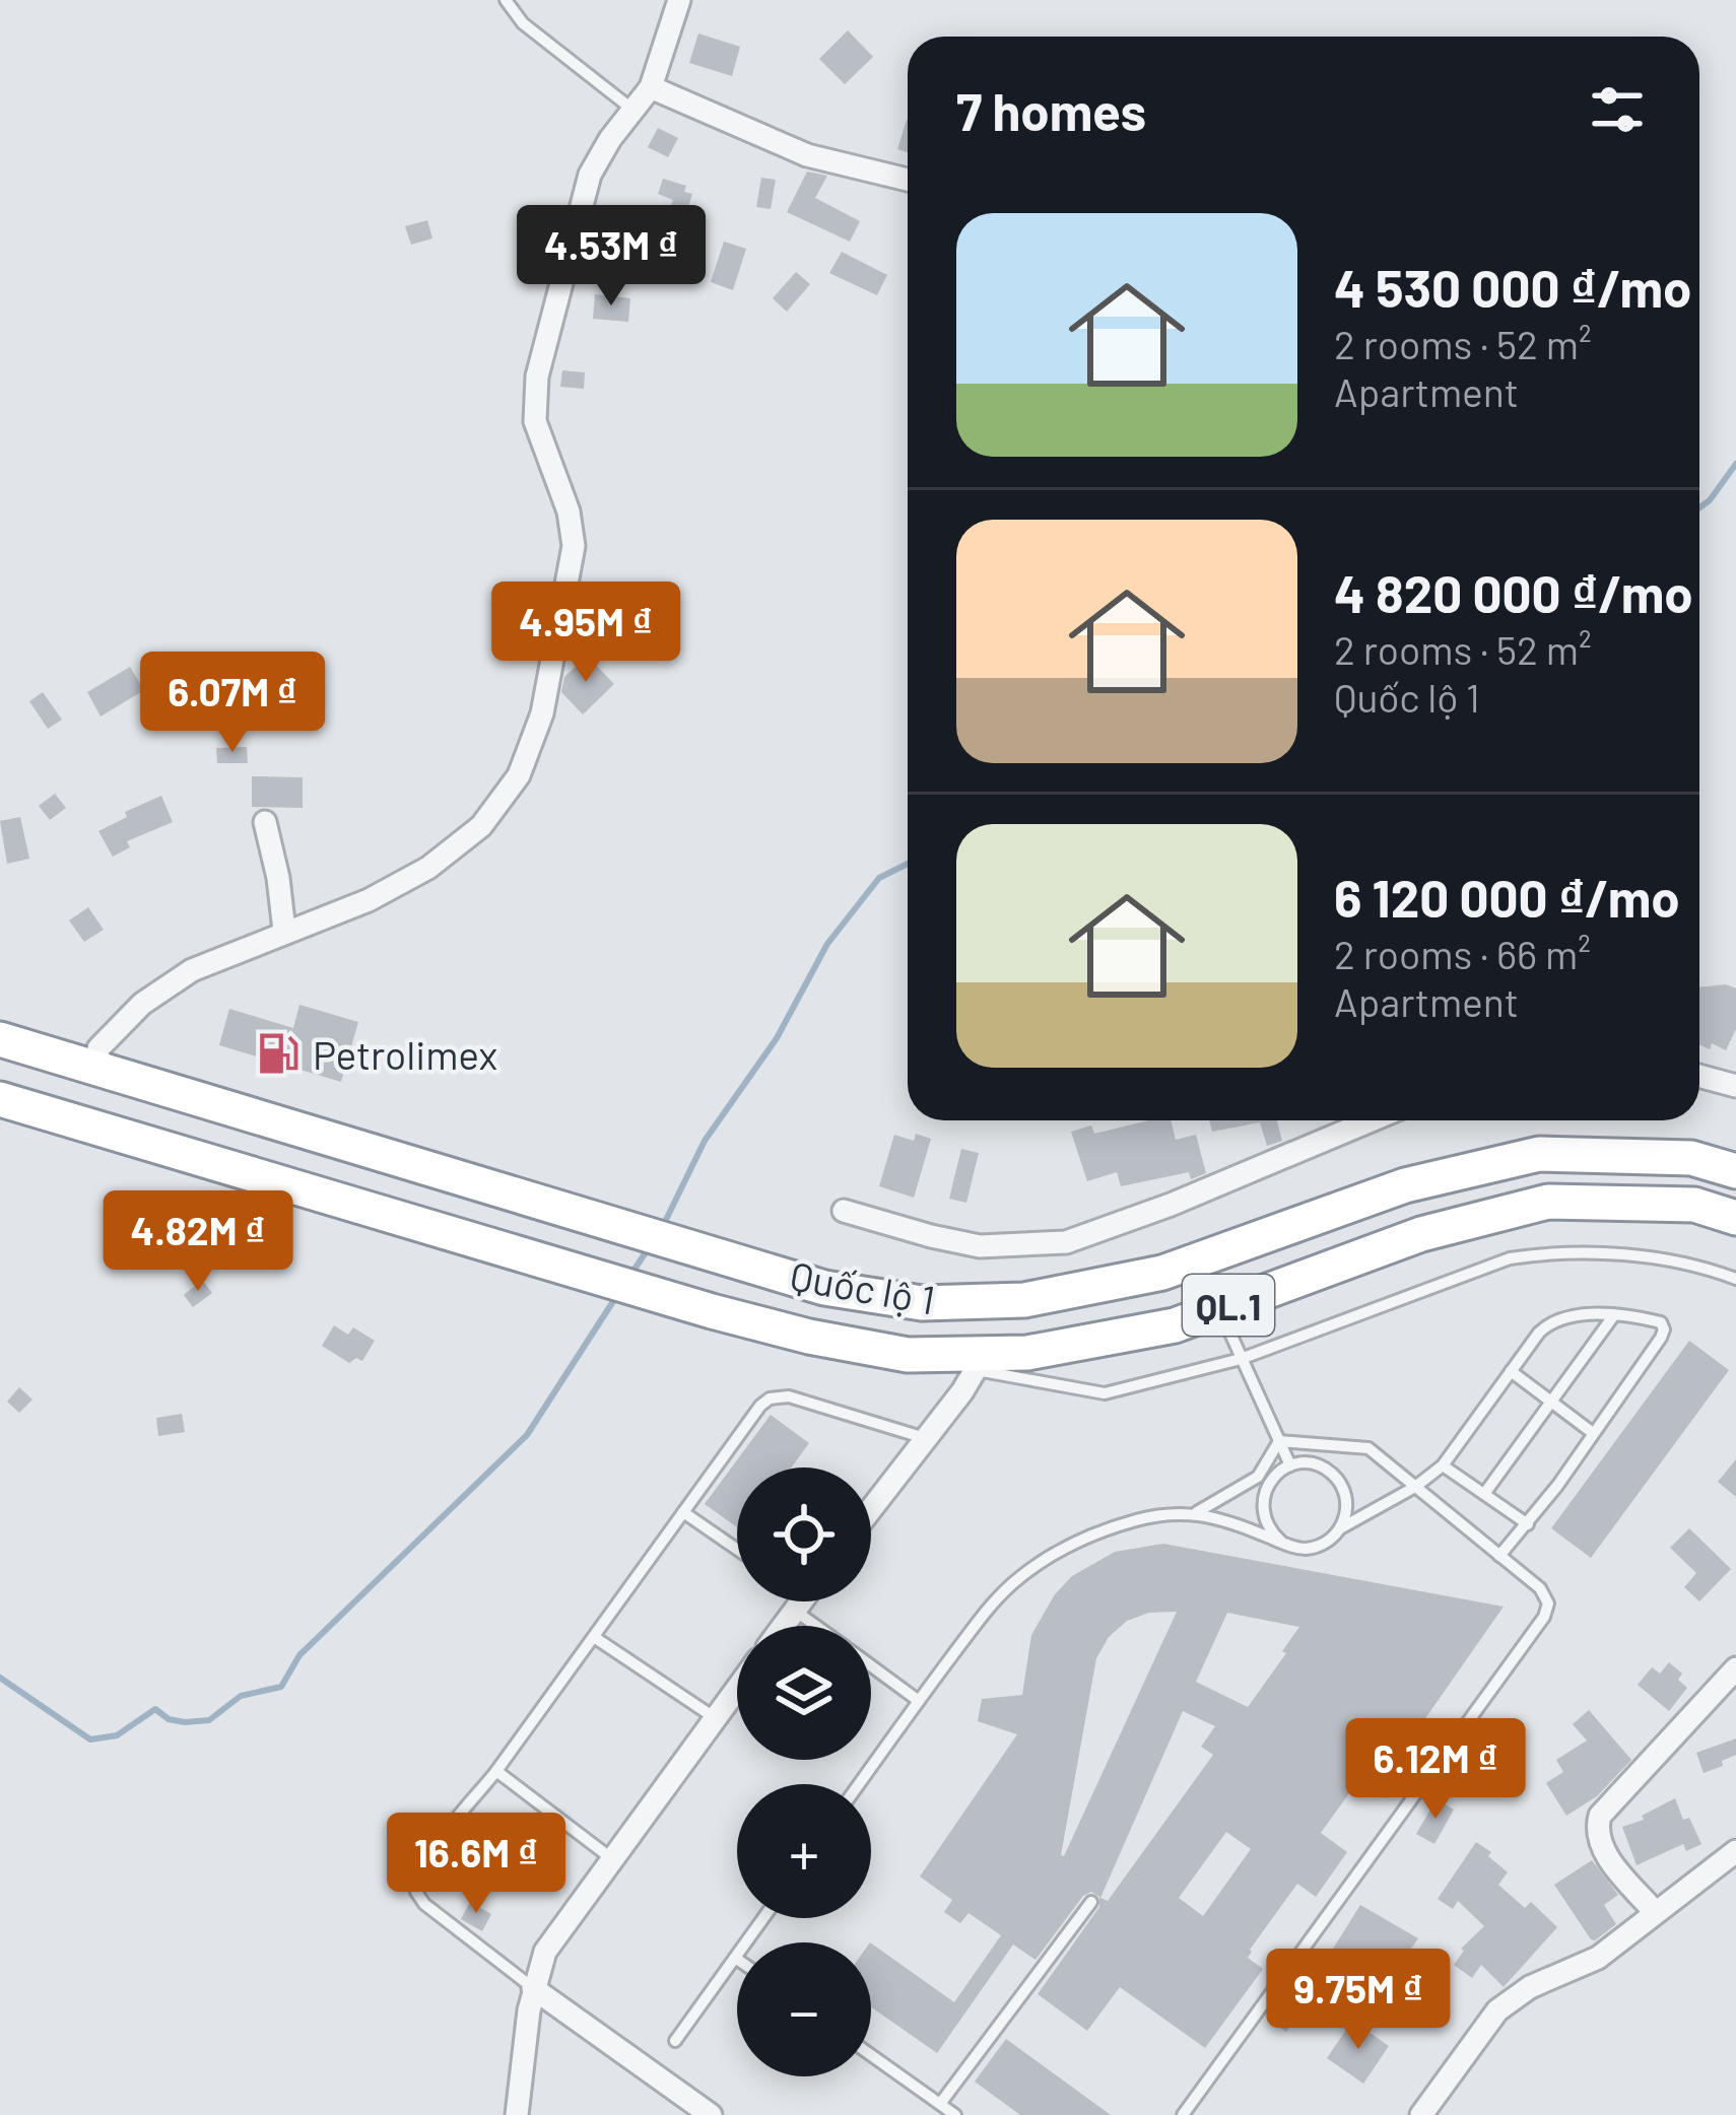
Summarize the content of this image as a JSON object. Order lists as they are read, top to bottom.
{
  "streets": {
    "highway": ["Quốc lộ 1", "QL.1"]
  },
  "places": {
    "fuel station": ["Petrolimex"]
  },
  "page": {
    "heading": "7 homes",
    "list": [
      {
        "name": "4 530 000 ₫/mo",
        "note": "2 rooms · 52 m² · Apartment"
      },
      {
        "name": "4 820 000 ₫/mo",
        "note": "2 rooms · 52 m² · Quốc lộ 1"
      },
      {
        "name": "6 120 000 ₫/mo",
        "note": "2 rooms · 66 m² · Apartment"
      }
    ],
    "price": [
      "4.53M ₫",
      "4.95M ₫",
      "6.07M ₫",
      "4.82M ₫",
      "6.12M ₫",
      "16.6M ₫",
      "9.75M ₫"
    ],
    "map_buttons": ["+", "−"]
  }
}
